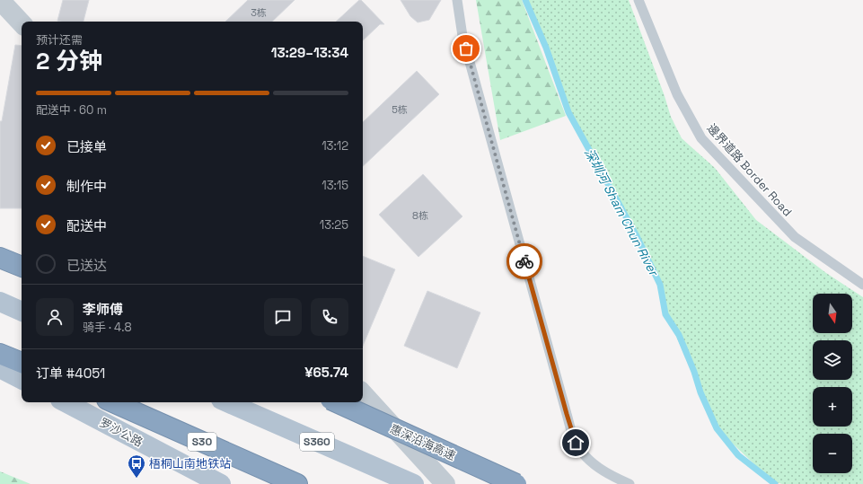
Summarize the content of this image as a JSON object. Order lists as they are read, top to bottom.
{
  "streets": {
    "highway": ["S30", "惠深沿海高速"],
    "main road": ["罗沙公路", "S360"],
    "lane": ["邊界道路 Border Road"]
  },
  "water": ["深圳河 Sham Chun River"],
  "places": {
    "bus stop": ["梧桐山南地铁站"]
  },
  "house_numbers": ["3栋", "5栋", "8栋"],
  "north": "bottom",
  "page": {
    "heading": ["2 分钟", "预计还需", "13:29–13:34"],
    "panel": [
      "李师傅",
      "骑手 · 4.8",
      "订单 #4051",
      "¥65.74"
    ],
    "bar": "配送中 · 60 m",
    "list": [
      ["已接单", "13:12"],
      ["制作中", "13:15"],
      ["配送中", "13:25"],
      "已送达"
    ],
    "map_buttons": ["+", "−"]
  }
}
